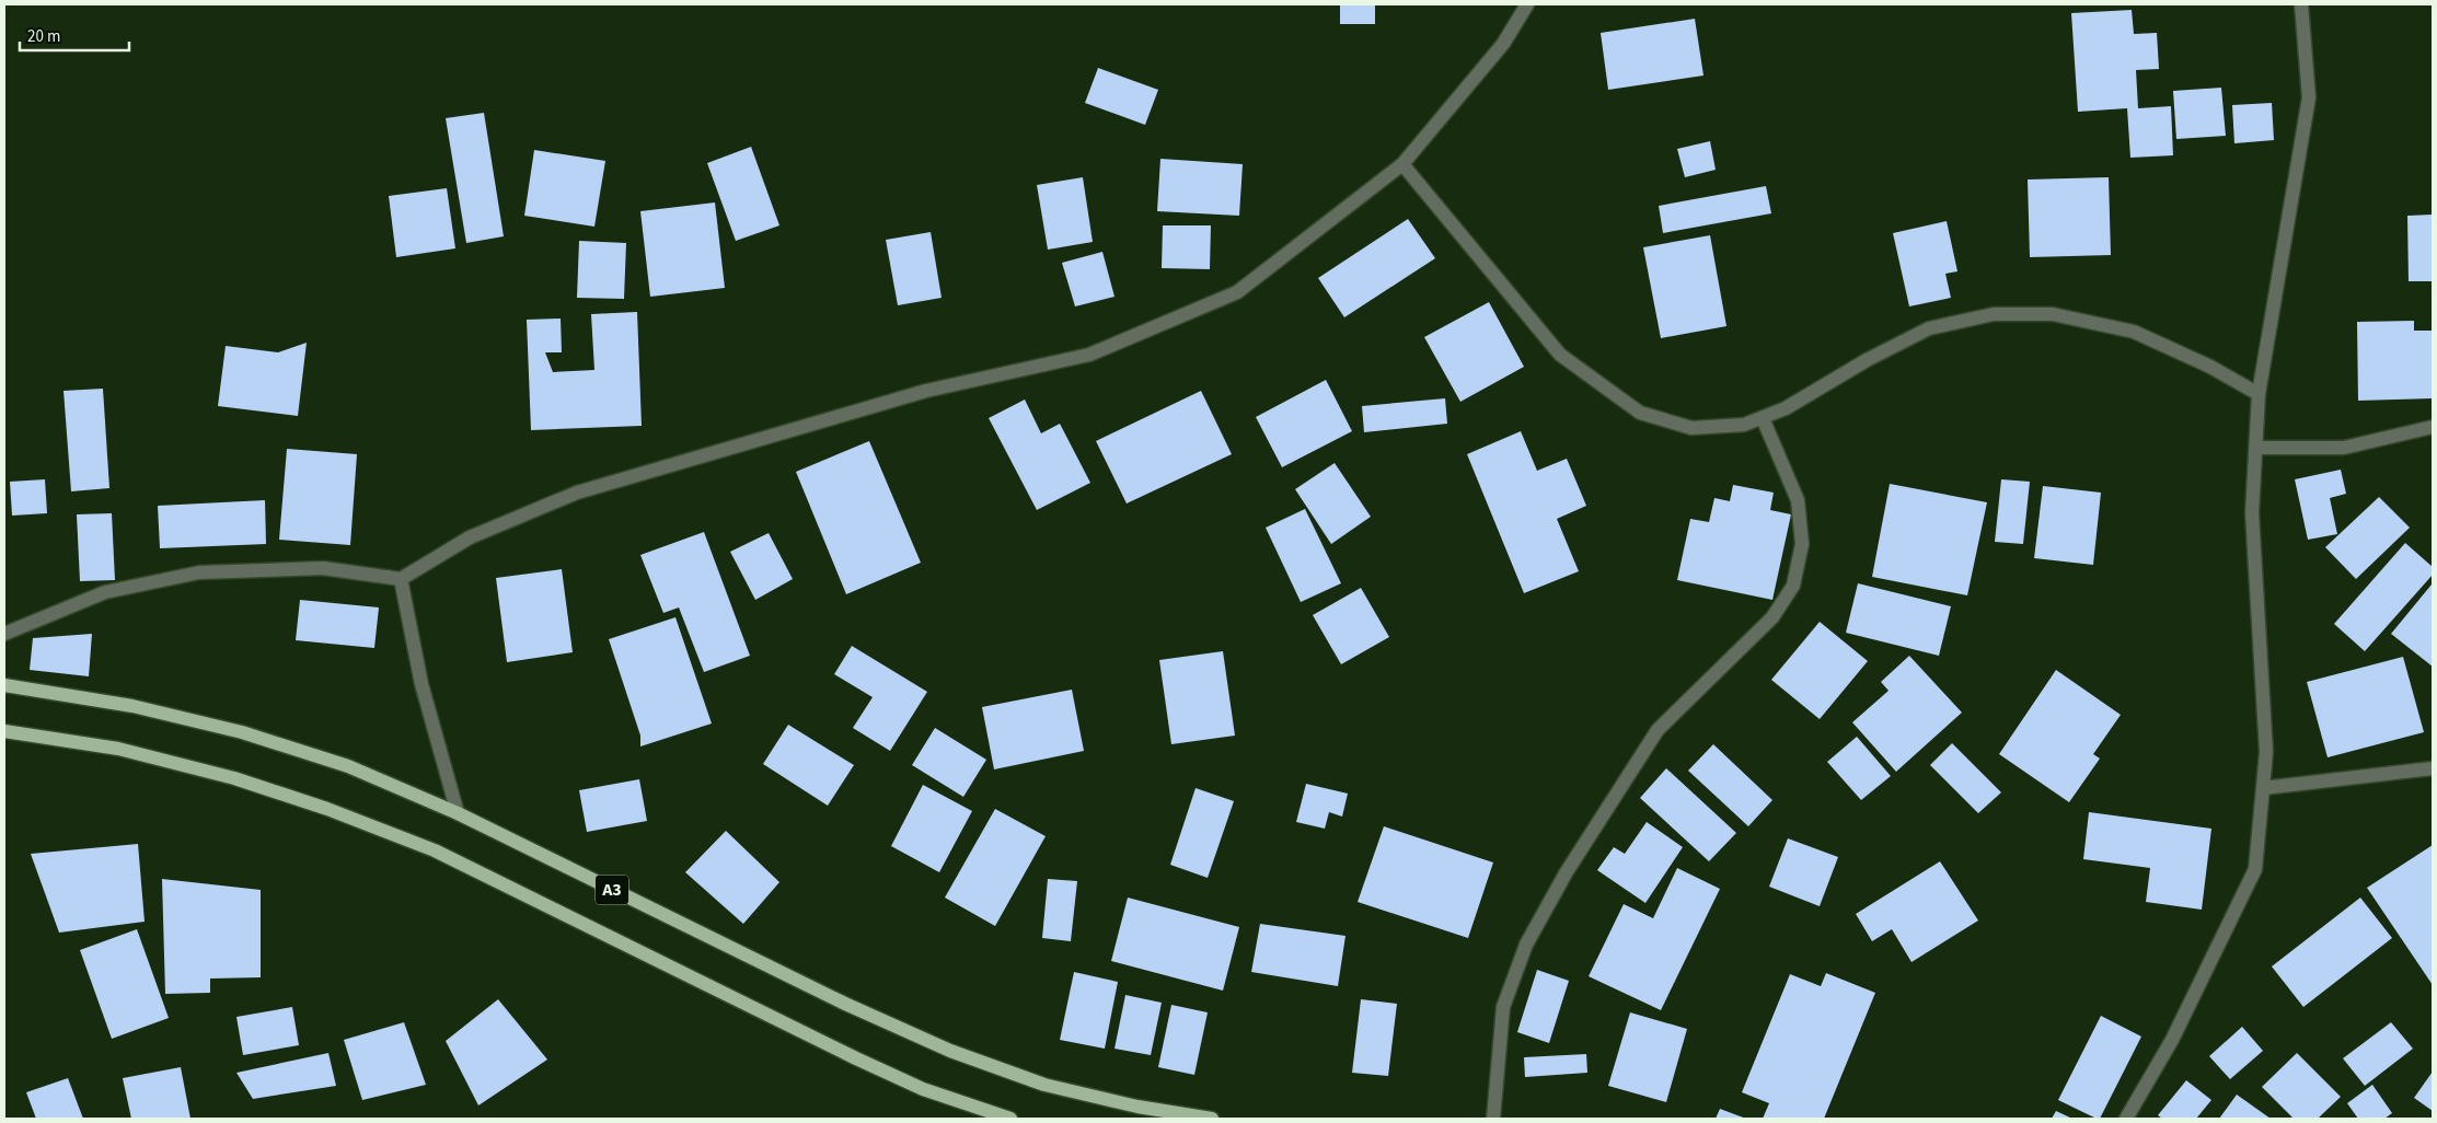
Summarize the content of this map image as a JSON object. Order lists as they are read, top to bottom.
{
  "streets": {
    "main road": ["A3"]
  },
  "scale_bar": "20 m"
}
